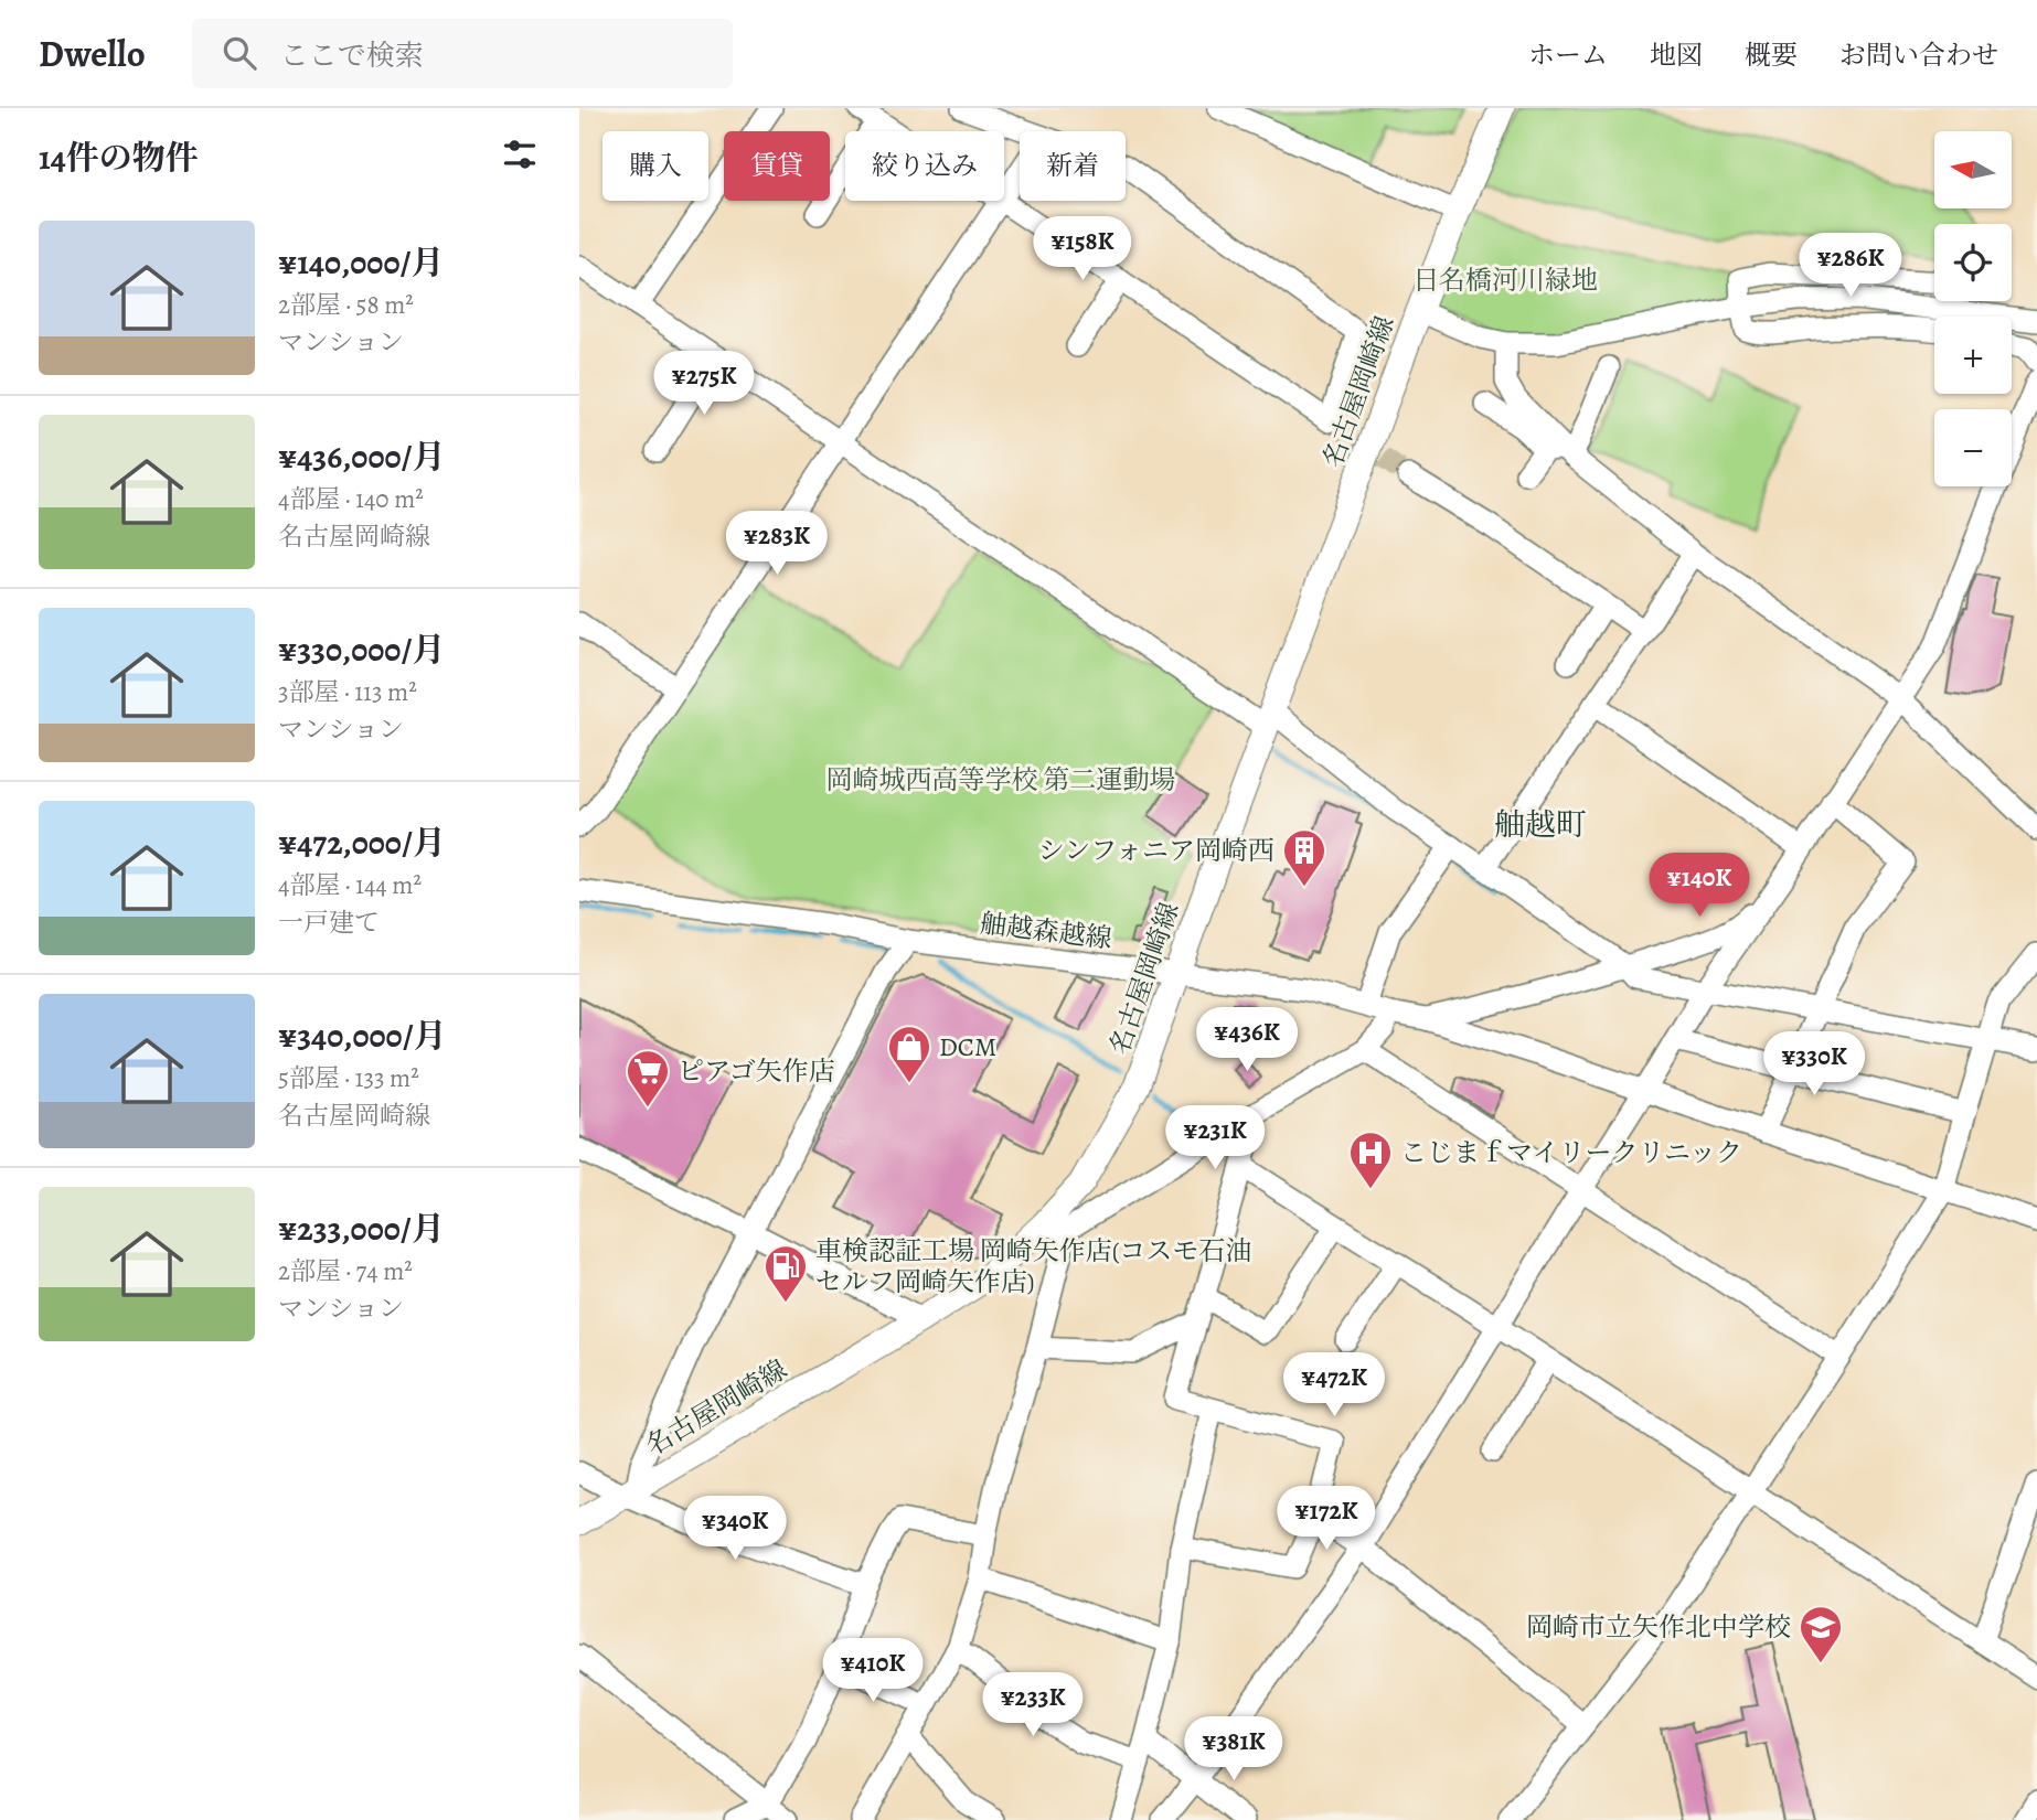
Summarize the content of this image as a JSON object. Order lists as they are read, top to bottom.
{
  "streets": {
    "main road": ["名古屋岡崎線"],
    "street": ["舳越森越線"]
  },
  "crossings": [
    ["名古屋岡崎線", "舳越森越線"]
  ],
  "districts": ["舳越町"],
  "parks": ["日名橋河川緑地", "岡崎城西高等学校 第二運動場"],
  "places": {
    "building": ["シンフォニア岡崎西"],
    "shop": ["DCM"],
    "supermarket": ["ピアゴ矢作店"],
    "hospital": ["こじまｆマイリークリニック"],
    "fuel station": ["車検認証工場 岡崎矢作店(コスモ石油 セルフ岡崎矢作店)"],
    "school or university": ["岡崎市立矢作北中学校"]
  },
  "north": "left",
  "page": {
    "header": "Dwello",
    "search": "ここで検索",
    "nav": [
      "ホーム",
      "地図",
      "概要",
      "お問い合わせ"
    ],
    "heading": "14件の物件",
    "map_buttons": ["+", "−"],
    "chip": [
      "購入",
      "賃貸",
      "絞り込み",
      "新着"
    ],
    "list": [
      {
        "name": "¥140,000/月",
        "note": "2部屋 · 58 m² · マンション"
      },
      {
        "name": "¥436,000/月",
        "note": "4部屋 · 140 m² · 名古屋岡崎線"
      },
      {
        "name": "¥330,000/月",
        "note": "3部屋 · 113 m² · マンション"
      },
      {
        "name": "¥472,000/月",
        "note": "4部屋 · 144 m² · 一戸建て"
      },
      {
        "name": "¥340,000/月",
        "note": "5部屋 · 133 m² · 名古屋岡崎線"
      },
      {
        "name": "¥233,000/月",
        "note": "2部屋 · 74 m² · マンション"
      }
    ],
    "price": [
      "¥158K",
      "¥286K",
      "¥275K",
      "¥283K",
      "¥140K",
      "¥436K",
      "¥330K",
      "¥231K",
      "¥472K",
      "¥172K",
      "¥340K",
      "¥410K",
      "¥233K",
      "¥381K"
    ]
  }
}
